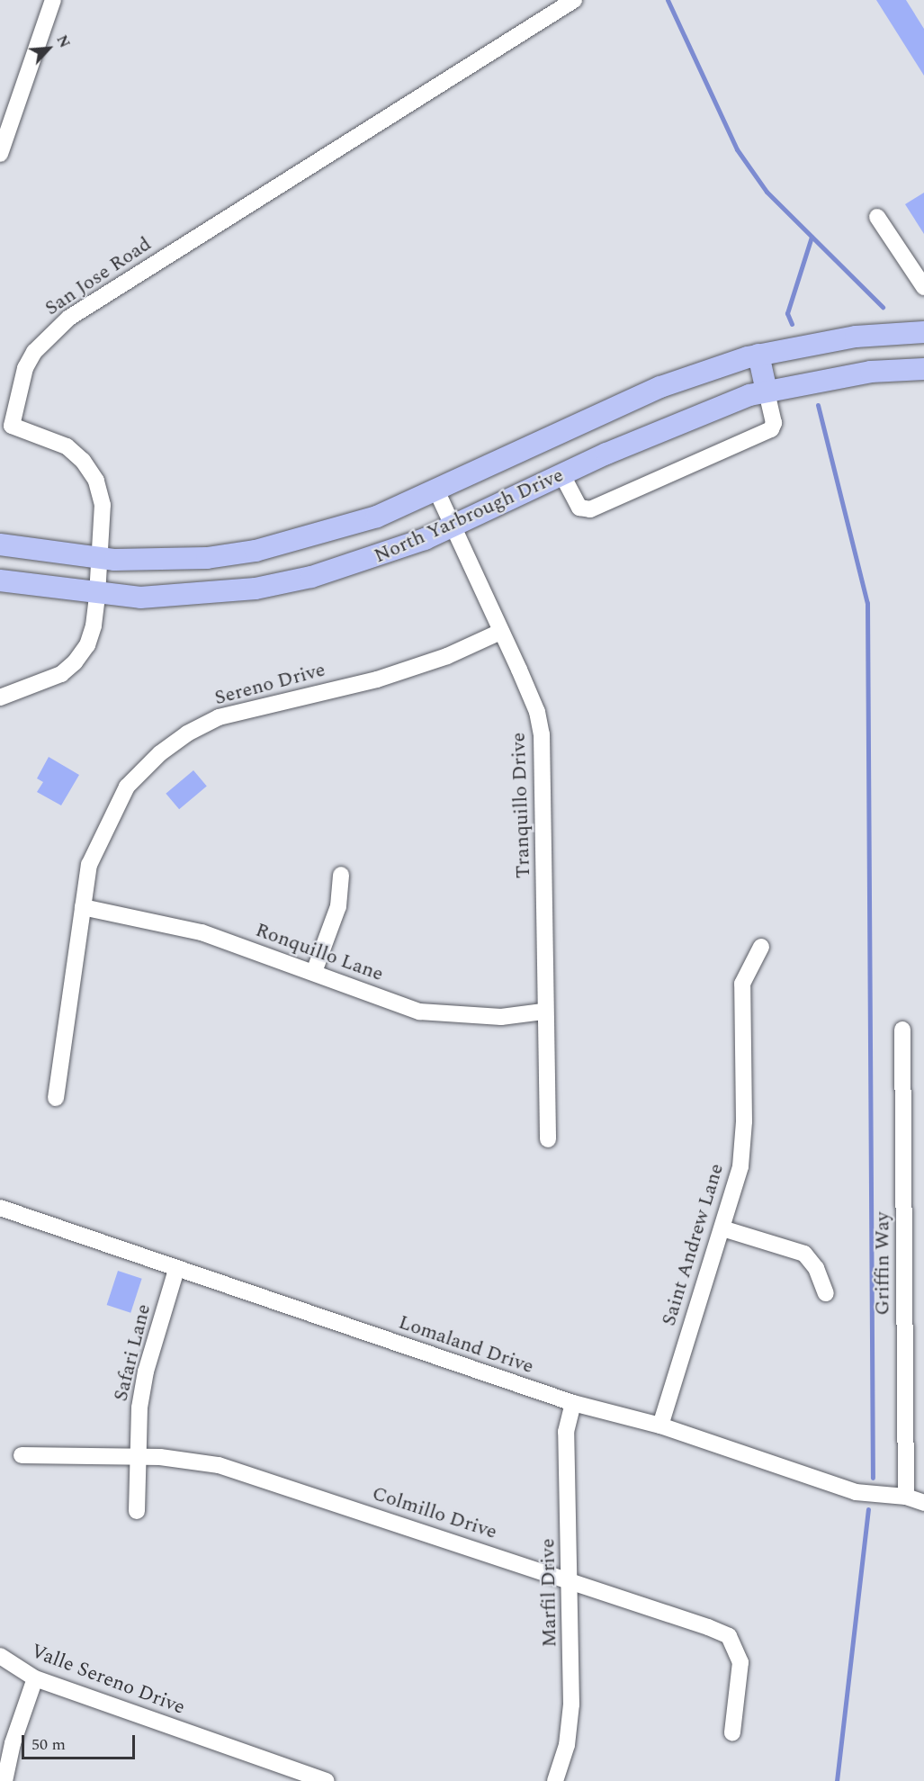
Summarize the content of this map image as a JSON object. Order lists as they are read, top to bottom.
{
  "streets": {
    "main road": ["North Yarbrough Drive"],
    "street": [
      "San Jose Road",
      "Sereno Drive",
      "Tranquillo Drive",
      "Ronquillo Lane",
      "Saint Andrew Lane",
      "Griffin Way",
      "Lomaland Drive",
      "Safari Lane",
      "Colmillo Drive",
      "Marfil Drive",
      "Valle Sereno Drive"
    ]
  },
  "crossings": [
    ["San Jose Road", "North Yarbrough Drive"],
    ["North Yarbrough Drive", "Tranquillo Drive"],
    ["Sereno Drive", "Tranquillo Drive"],
    ["Sereno Drive", "Ronquillo Lane"],
    ["Tranquillo Drive", "Ronquillo Lane"],
    ["Saint Andrew Lane", "Lomaland Drive"],
    ["Griffin Way", "Lomaland Drive"],
    ["Lomaland Drive", "Safari Lane"],
    ["Lomaland Drive", "Marfil Drive"],
    ["Safari Lane", "Colmillo Drive"],
    ["Colmillo Drive", "Marfil Drive"]
  ],
  "scale_bar": "50 m",
  "north": "top right"
}
